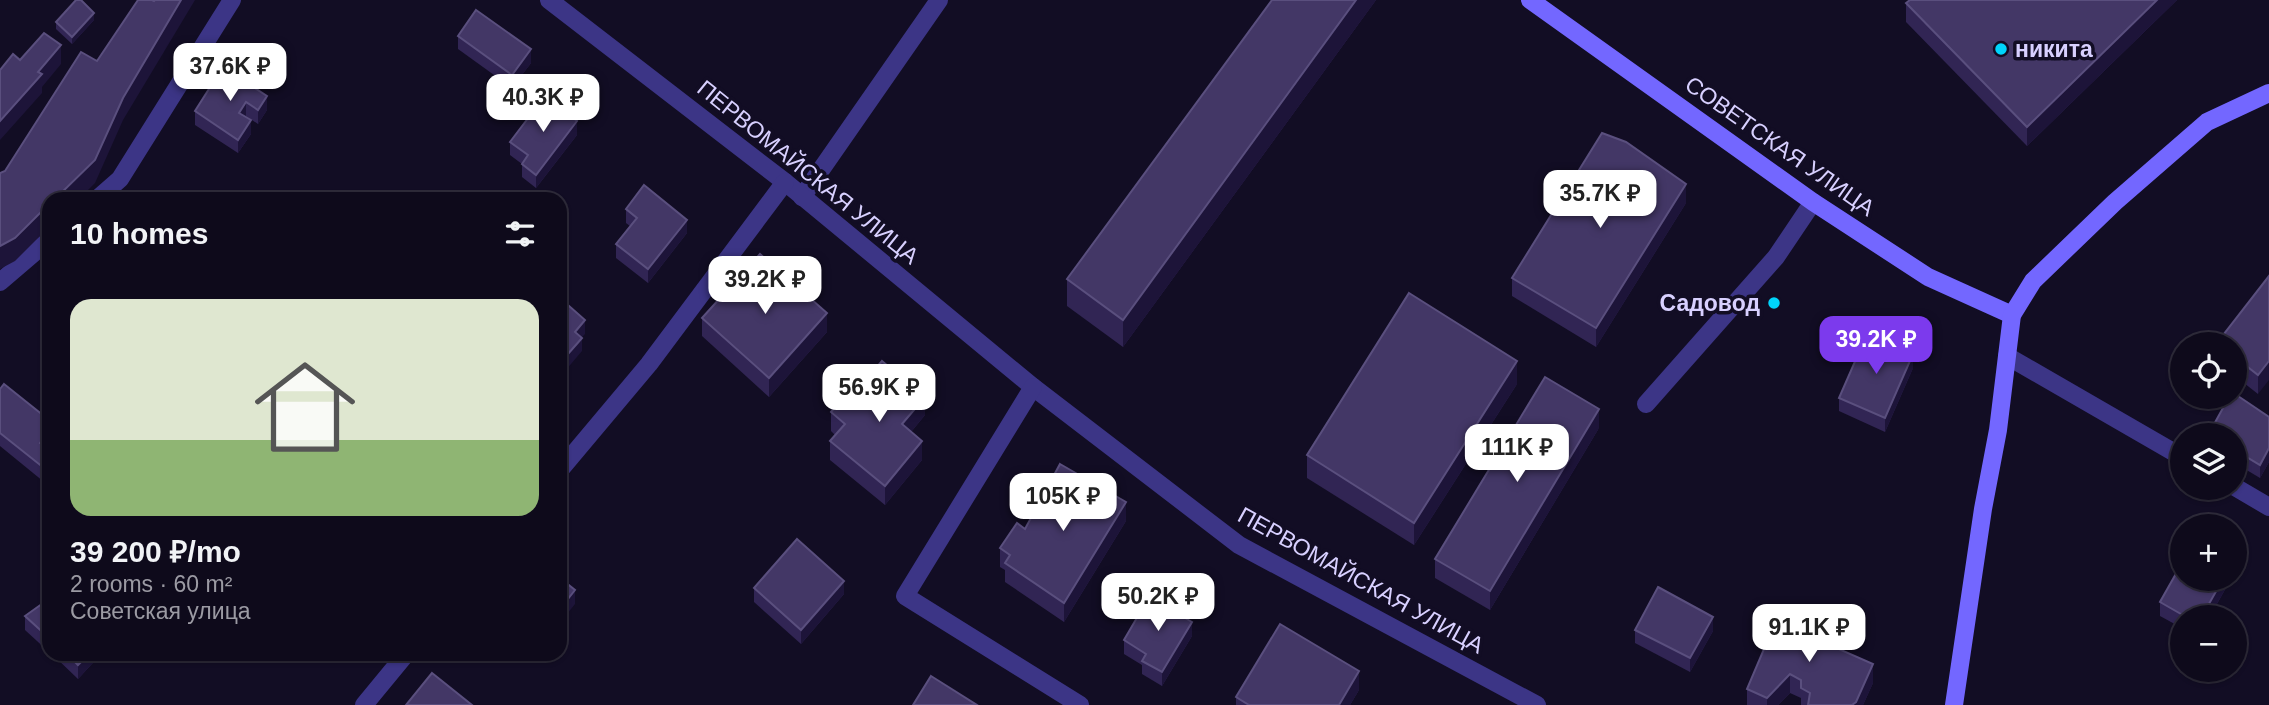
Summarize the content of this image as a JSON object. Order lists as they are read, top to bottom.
{
  "streets": {
    "main road": ["СОВЕТСКАЯ УЛИЦА"],
    "street": ["ПЕРВОМАЙСКАЯ УЛИЦА"]
  },
  "places": ["никита", "Садовод"],
  "page": {
    "price": [
      "37.6K ₽",
      "40.3K ₽",
      "35.7K ₽",
      "39.2K ₽",
      "39.2K ₽",
      "56.9K ₽",
      "111K ₽",
      "105K ₽",
      "50.2K ₽",
      "91.1K ₽"
    ],
    "heading": "10 homes",
    "list": [
      {
        "name": "39 200 ₽/mo",
        "note": "2 rooms · 60 m² · Советская улица"
      }
    ],
    "map_buttons": ["+", "−"]
  }
}
